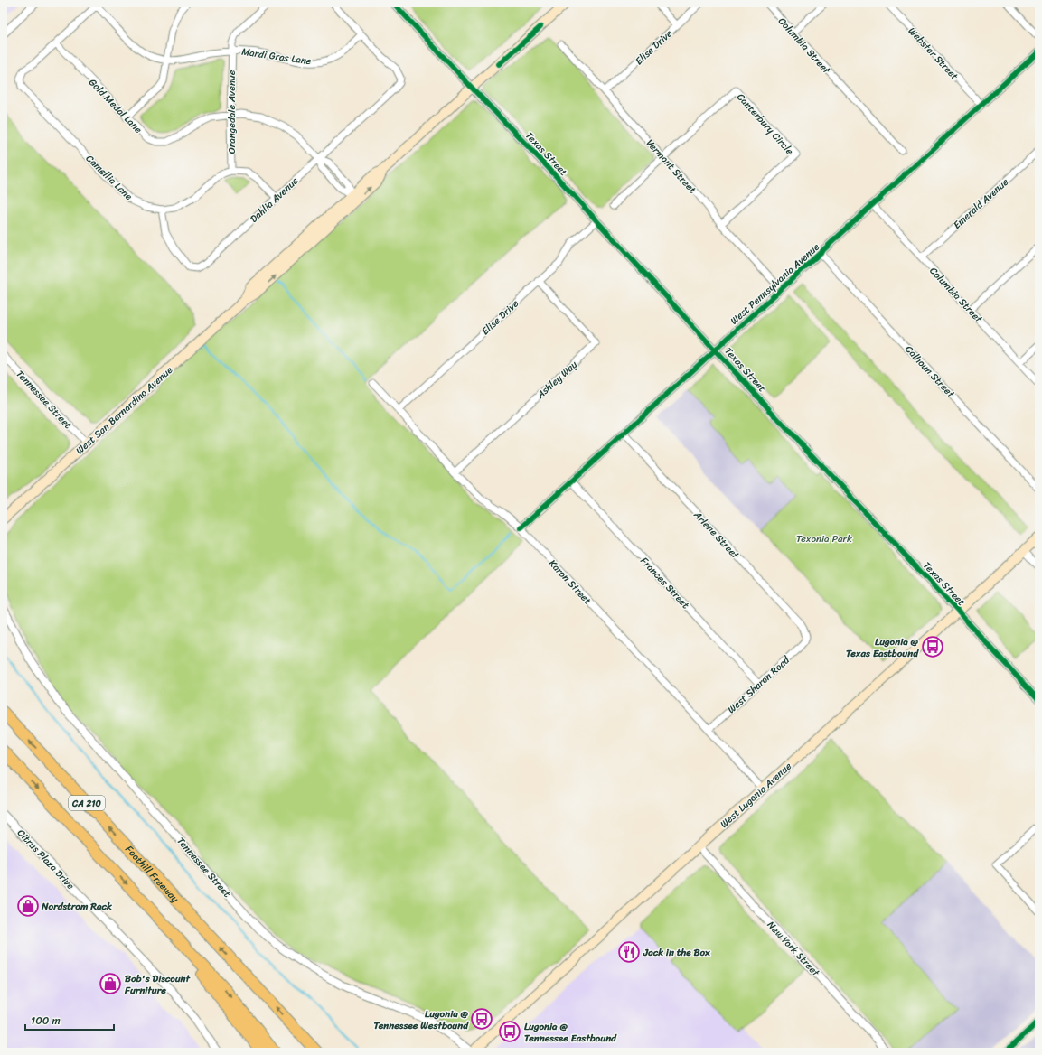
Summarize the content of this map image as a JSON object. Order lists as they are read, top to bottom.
{
  "streets": {
    "highway": ["CA 210", "Foothill Freeway"],
    "main road": ["West San Bernardino Avenue", "West Lugonia Avenue"],
    "street": [
      "Columbia Street",
      "Elise Drive",
      "Webster Street",
      "Mardi Gras Lane",
      "Gold Medal Lane",
      "Orangedale Avenue",
      "Canterbury Circle",
      "Texas Street",
      "Vermont Street",
      "Camellia Lane",
      "Dahlia Avenue",
      "Emerald Avenue",
      "West Pennsylvania Avenue",
      "Calhoun Street",
      "Ashley Way",
      "Tennessee Street",
      "Arlene Street",
      "Karon Street",
      "Frances Street",
      "West Sharon Road",
      "Citrus Plaza Drive",
      "New York Street"
    ]
  },
  "crossings": [
    ["Columbia Street", "Emerald Avenue"],
    ["Columbia Street", "West Pennsylvania Avenue"],
    ["Elise Drive", "Texas Street"],
    ["Elise Drive", "Vermont Street"],
    ["Elise Drive", "Ashley Way"],
    ["Elise Drive", "Karon Street"],
    ["Webster Street", "West Pennsylvania Avenue"],
    ["Mardi Gras Lane", "Orangedale Avenue"],
    ["Mardi Gras Lane", "Dahlia Avenue"],
    ["Gold Medal Lane", "Orangedale Avenue"],
    ["Gold Medal Lane", "Camellia Lane"],
    ["Gold Medal Lane", "Dahlia Avenue"],
    ["Gold Medal Lane", "West San Bernardino Avenue"],
    ["Orangedale Avenue", "Camellia Lane"],
    ["Canterbury Circle", "Vermont Street"],
    ["Texas Street", "West Pennsylvania Avenue"],
    ["Texas Street", "West San Bernardino Avenue"],
    ["Texas Street", "West Lugonia Avenue"],
    ["Vermont Street", "West Pennsylvania Avenue"],
    ["Camellia Lane", "Dahlia Avenue"],
    ["West Pennsylvania Avenue", "Calhoun Street"],
    ["West Pennsylvania Avenue", "Arlene Street"],
    ["West Pennsylvania Avenue", "Karon Street"],
    ["West Pennsylvania Avenue", "Frances Street"],
    ["Ashley Way", "Karon Street"],
    ["Tennessee Street", "West San Bernardino Avenue"],
    ["Tennessee Street", "West Lugonia Avenue"],
    ["Arlene Street", "West Sharon Road"],
    ["Karon Street", "West Sharon Road"],
    ["Karon Street", "West Lugonia Avenue"],
    ["Frances Street", "West Sharon Road"],
    ["West Lugonia Avenue", "New York Street"]
  ],
  "parks": ["Texonia Park"],
  "places": {
    "bus stop": ["Lugonia @ Texas Eastbound", "Lugonia @ Tennessee Westbound", "Lugonia @ Tennessee Eastbound"],
    "shop": ["Nordstrom Rack", "Bob's Discount Furniture"],
    "restaurant": ["Jack in the Box"]
  },
  "scale_bar": "100 m"
}
